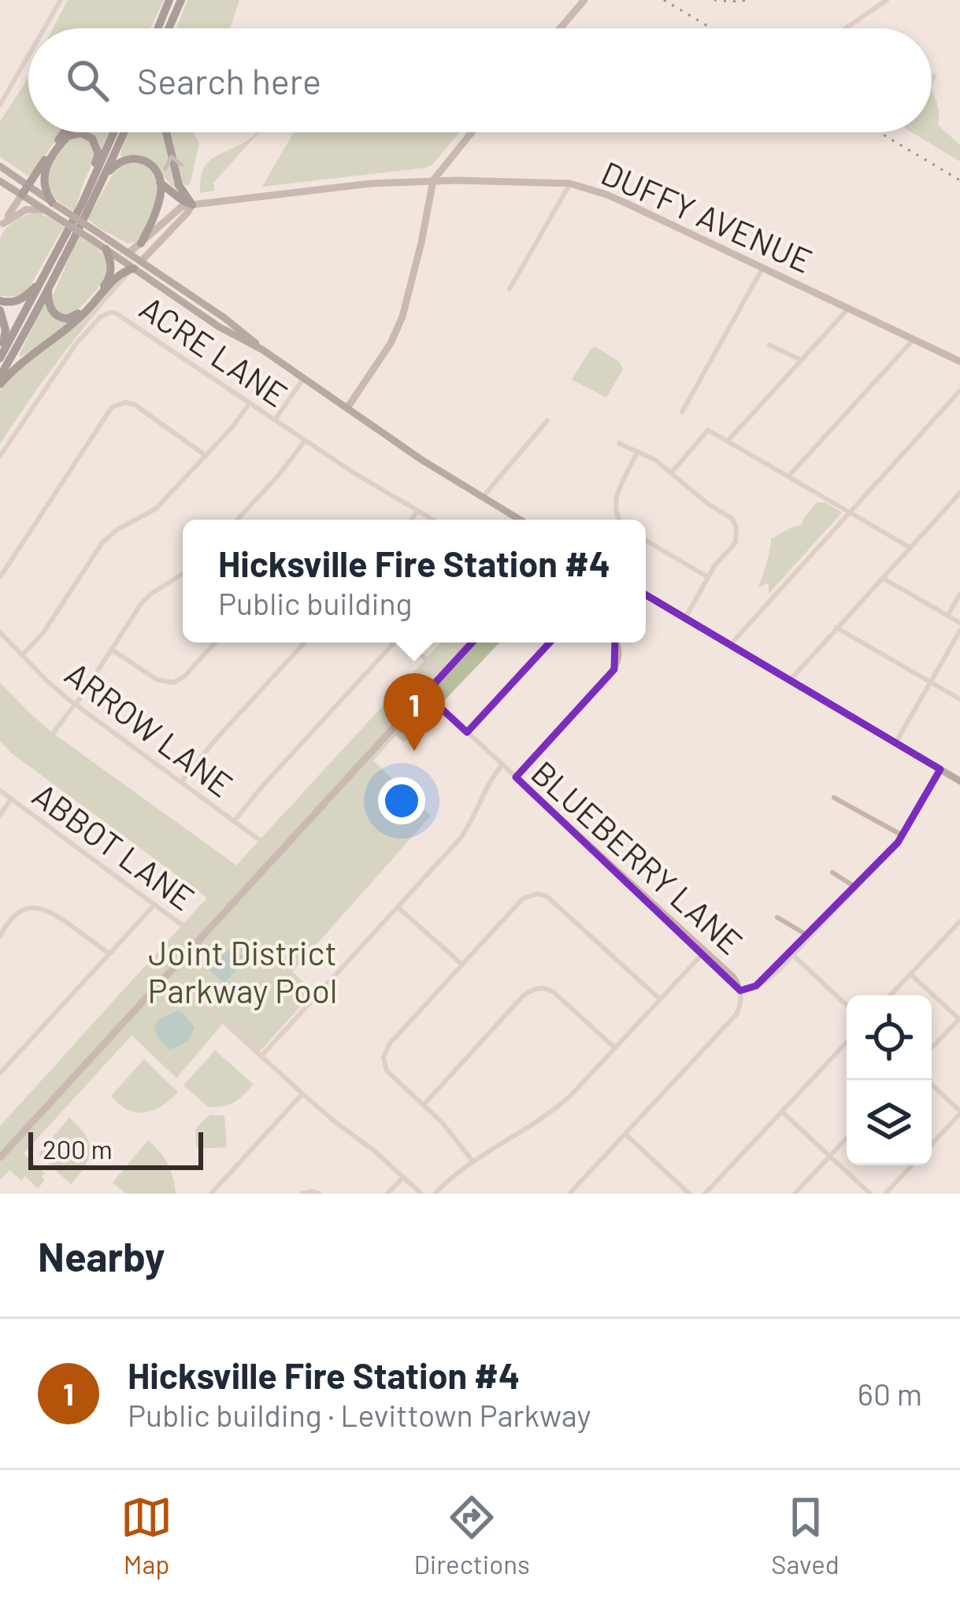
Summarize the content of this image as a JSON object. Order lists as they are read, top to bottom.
{
  "streets": {
    "street": [
      "DUFFY AVENUE",
      "ACRE LANE",
      "ARROW LANE",
      "ABBOT LANE",
      "BLUEBERRY LANE"
    ]
  },
  "parks": ["Joint District Parkway Pool"],
  "scale_bar": "200 m",
  "page": {
    "search": "Search here",
    "popup": ["Hicksville Fire Station #4", "Public building"],
    "pins": "1",
    "scale": "200 m",
    "heading": "Nearby",
    "list": [
      {
        "mark": "1",
        "name": "Hicksville Fire Station #4",
        "note": "Public building · Levittown Parkway",
        "value": "60 m"
      }
    ],
    "nav": ["Map", "Directions", "Saved"]
  }
}
